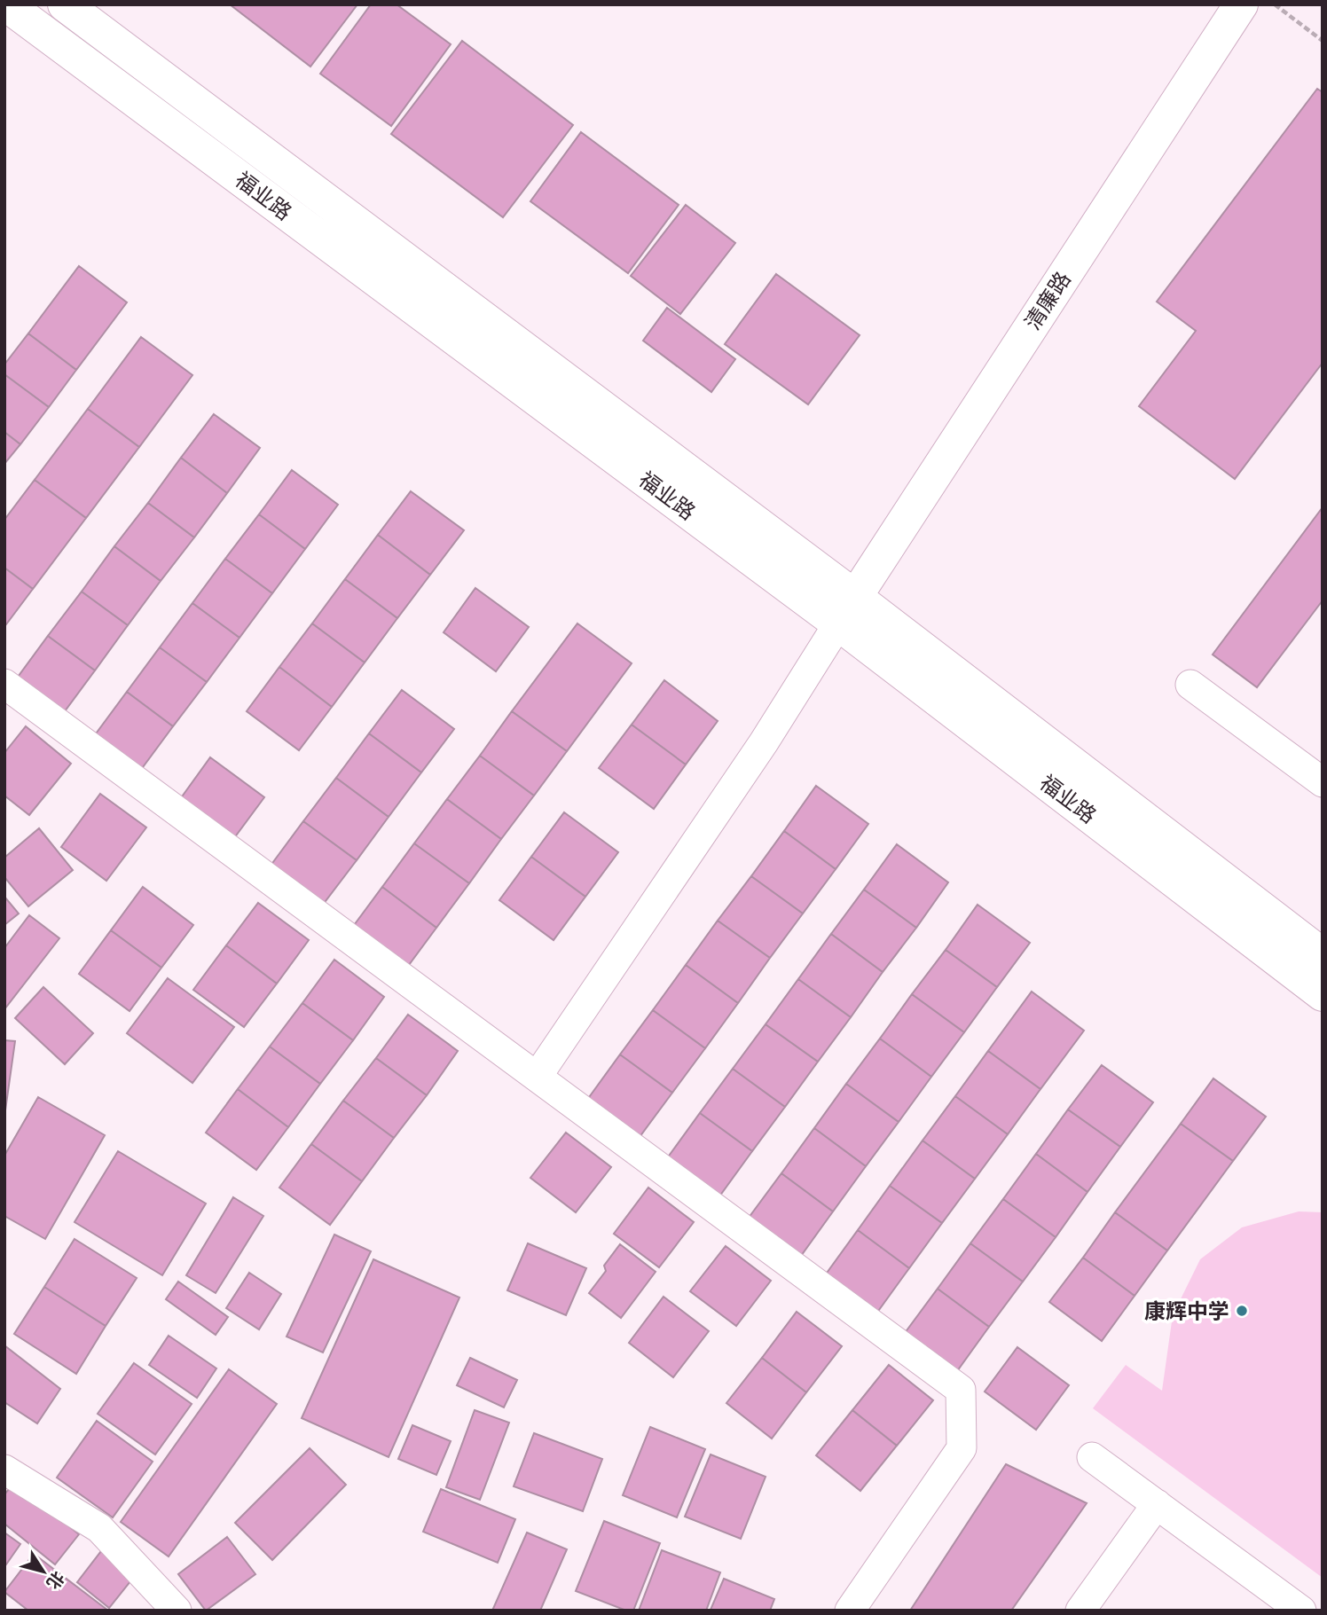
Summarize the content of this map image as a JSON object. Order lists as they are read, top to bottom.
{
  "streets": {
    "street": ["福业路", "清廉路"]
  },
  "crossings": [
    ["福业路", "清廉路"]
  ],
  "places": ["康辉中学"],
  "north": "bottom right"
}
